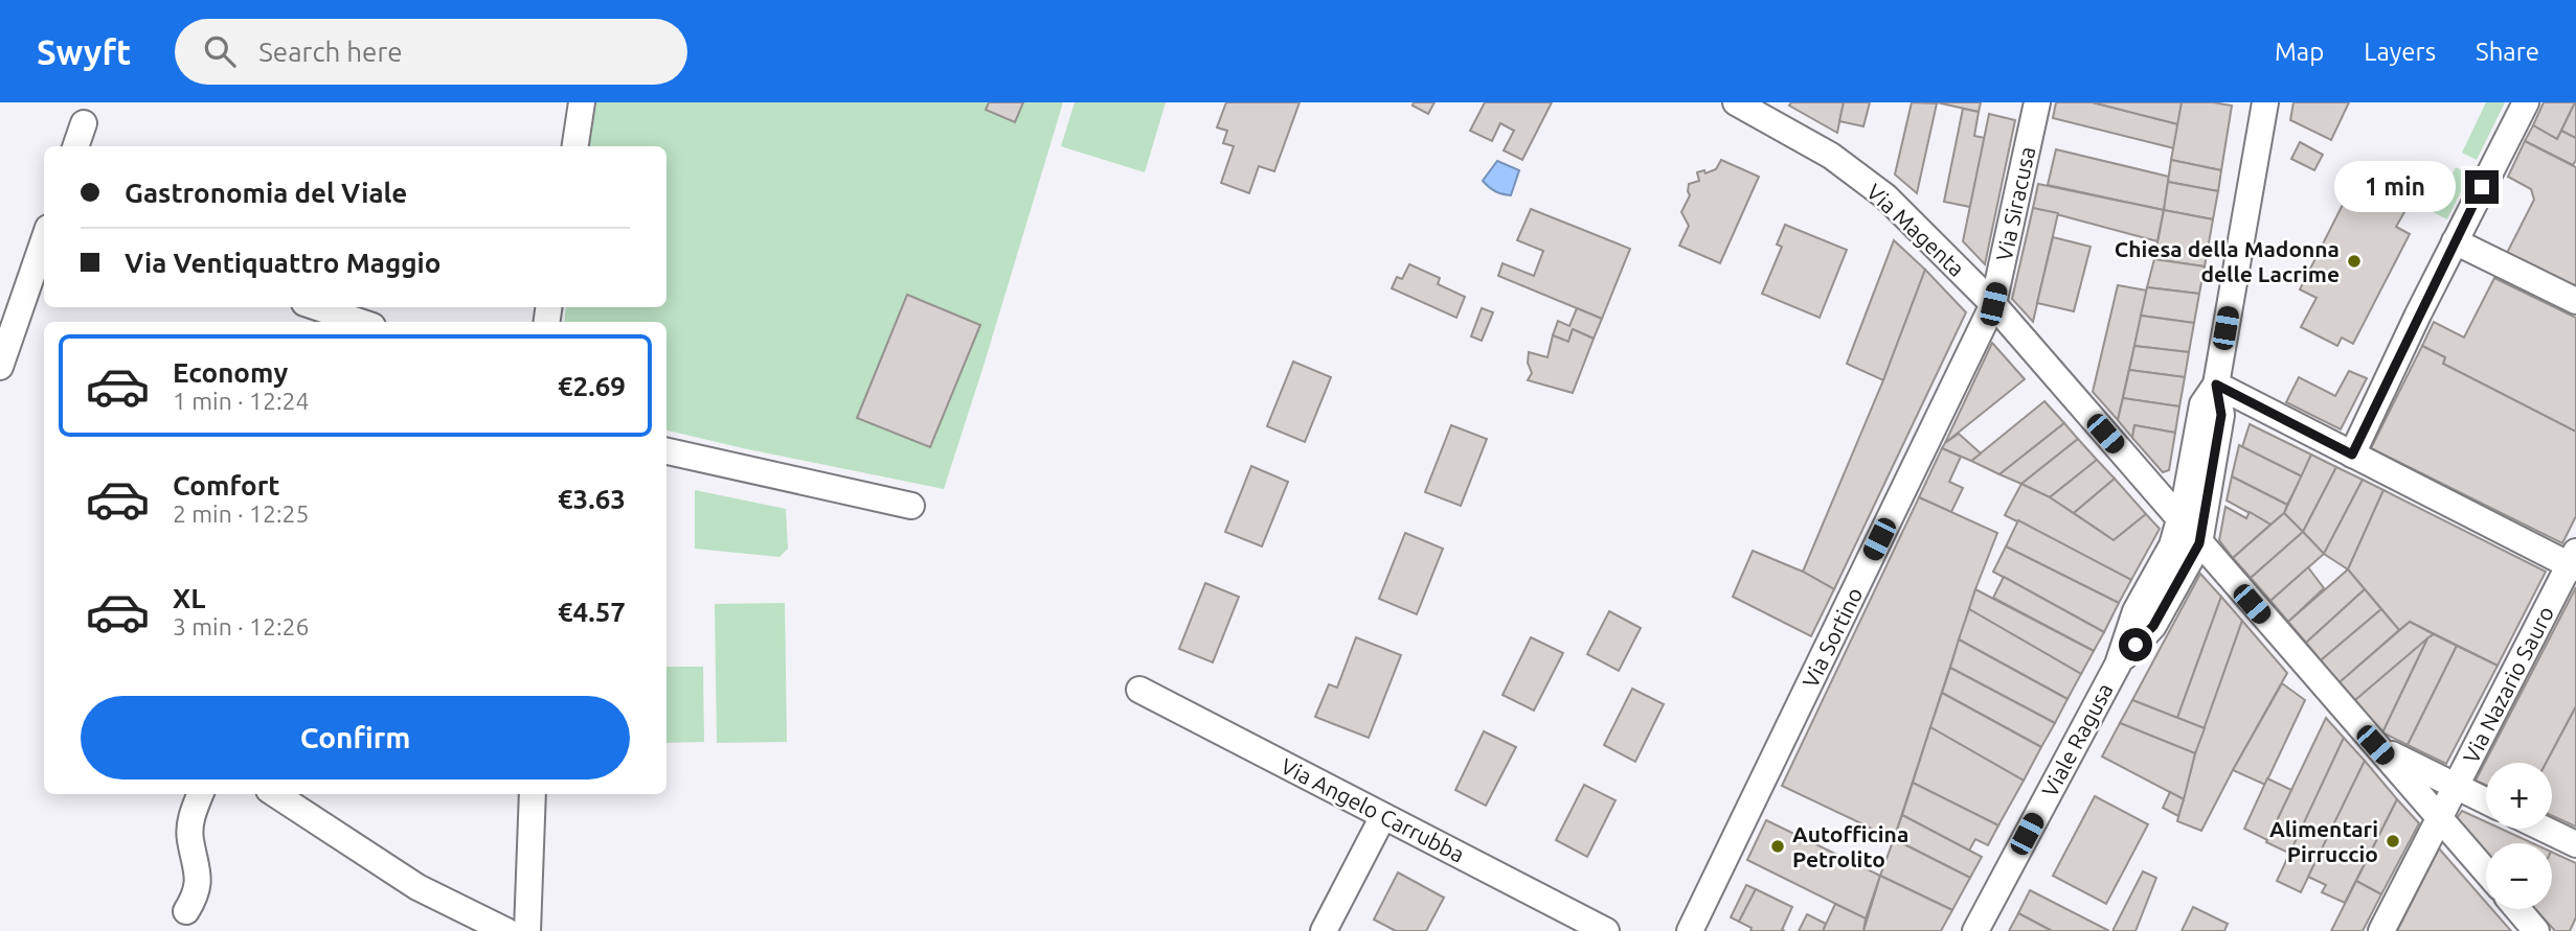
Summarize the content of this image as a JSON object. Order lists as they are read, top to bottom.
{
  "streets": {
    "street": [
      "Via Siracusa",
      "Via Magenta",
      "Via Sortino",
      "Via Nazario Sauro",
      "Viale Ragusa",
      "Via Angelo Carrubba"
    ]
  },
  "crossings": [
    ["Via Siracusa", "Via Magenta"],
    ["Via Siracusa", "Via Sortino"],
    ["Via Magenta", "Via Sortino"],
    ["Via Magenta", "Via Nazario Sauro"]
  ],
  "places": ["Chiesa della Madonna delle Lacrime", "Alimentari Pirruccio", "Autofficina Petrolito"],
  "page": {
    "header": "Swyft",
    "search": "Search here",
    "nav": ["Map", "Layers", "Share"],
    "banner": ["Gastronomia del Viale", "Via Ventiquattro Maggio"],
    "bubble": "1 min",
    "list": [
      {
        "name": "Economy",
        "note": "1 min · 12:24",
        "value": "€2.69"
      },
      {
        "name": "Comfort",
        "note": "2 min · 12:25",
        "value": "€3.63"
      },
      {
        "name": "XL",
        "note": "3 min · 12:26",
        "value": "€4.57"
      }
    ],
    "buttons": "Confirm",
    "map_buttons": ["+", "−"]
  }
}
